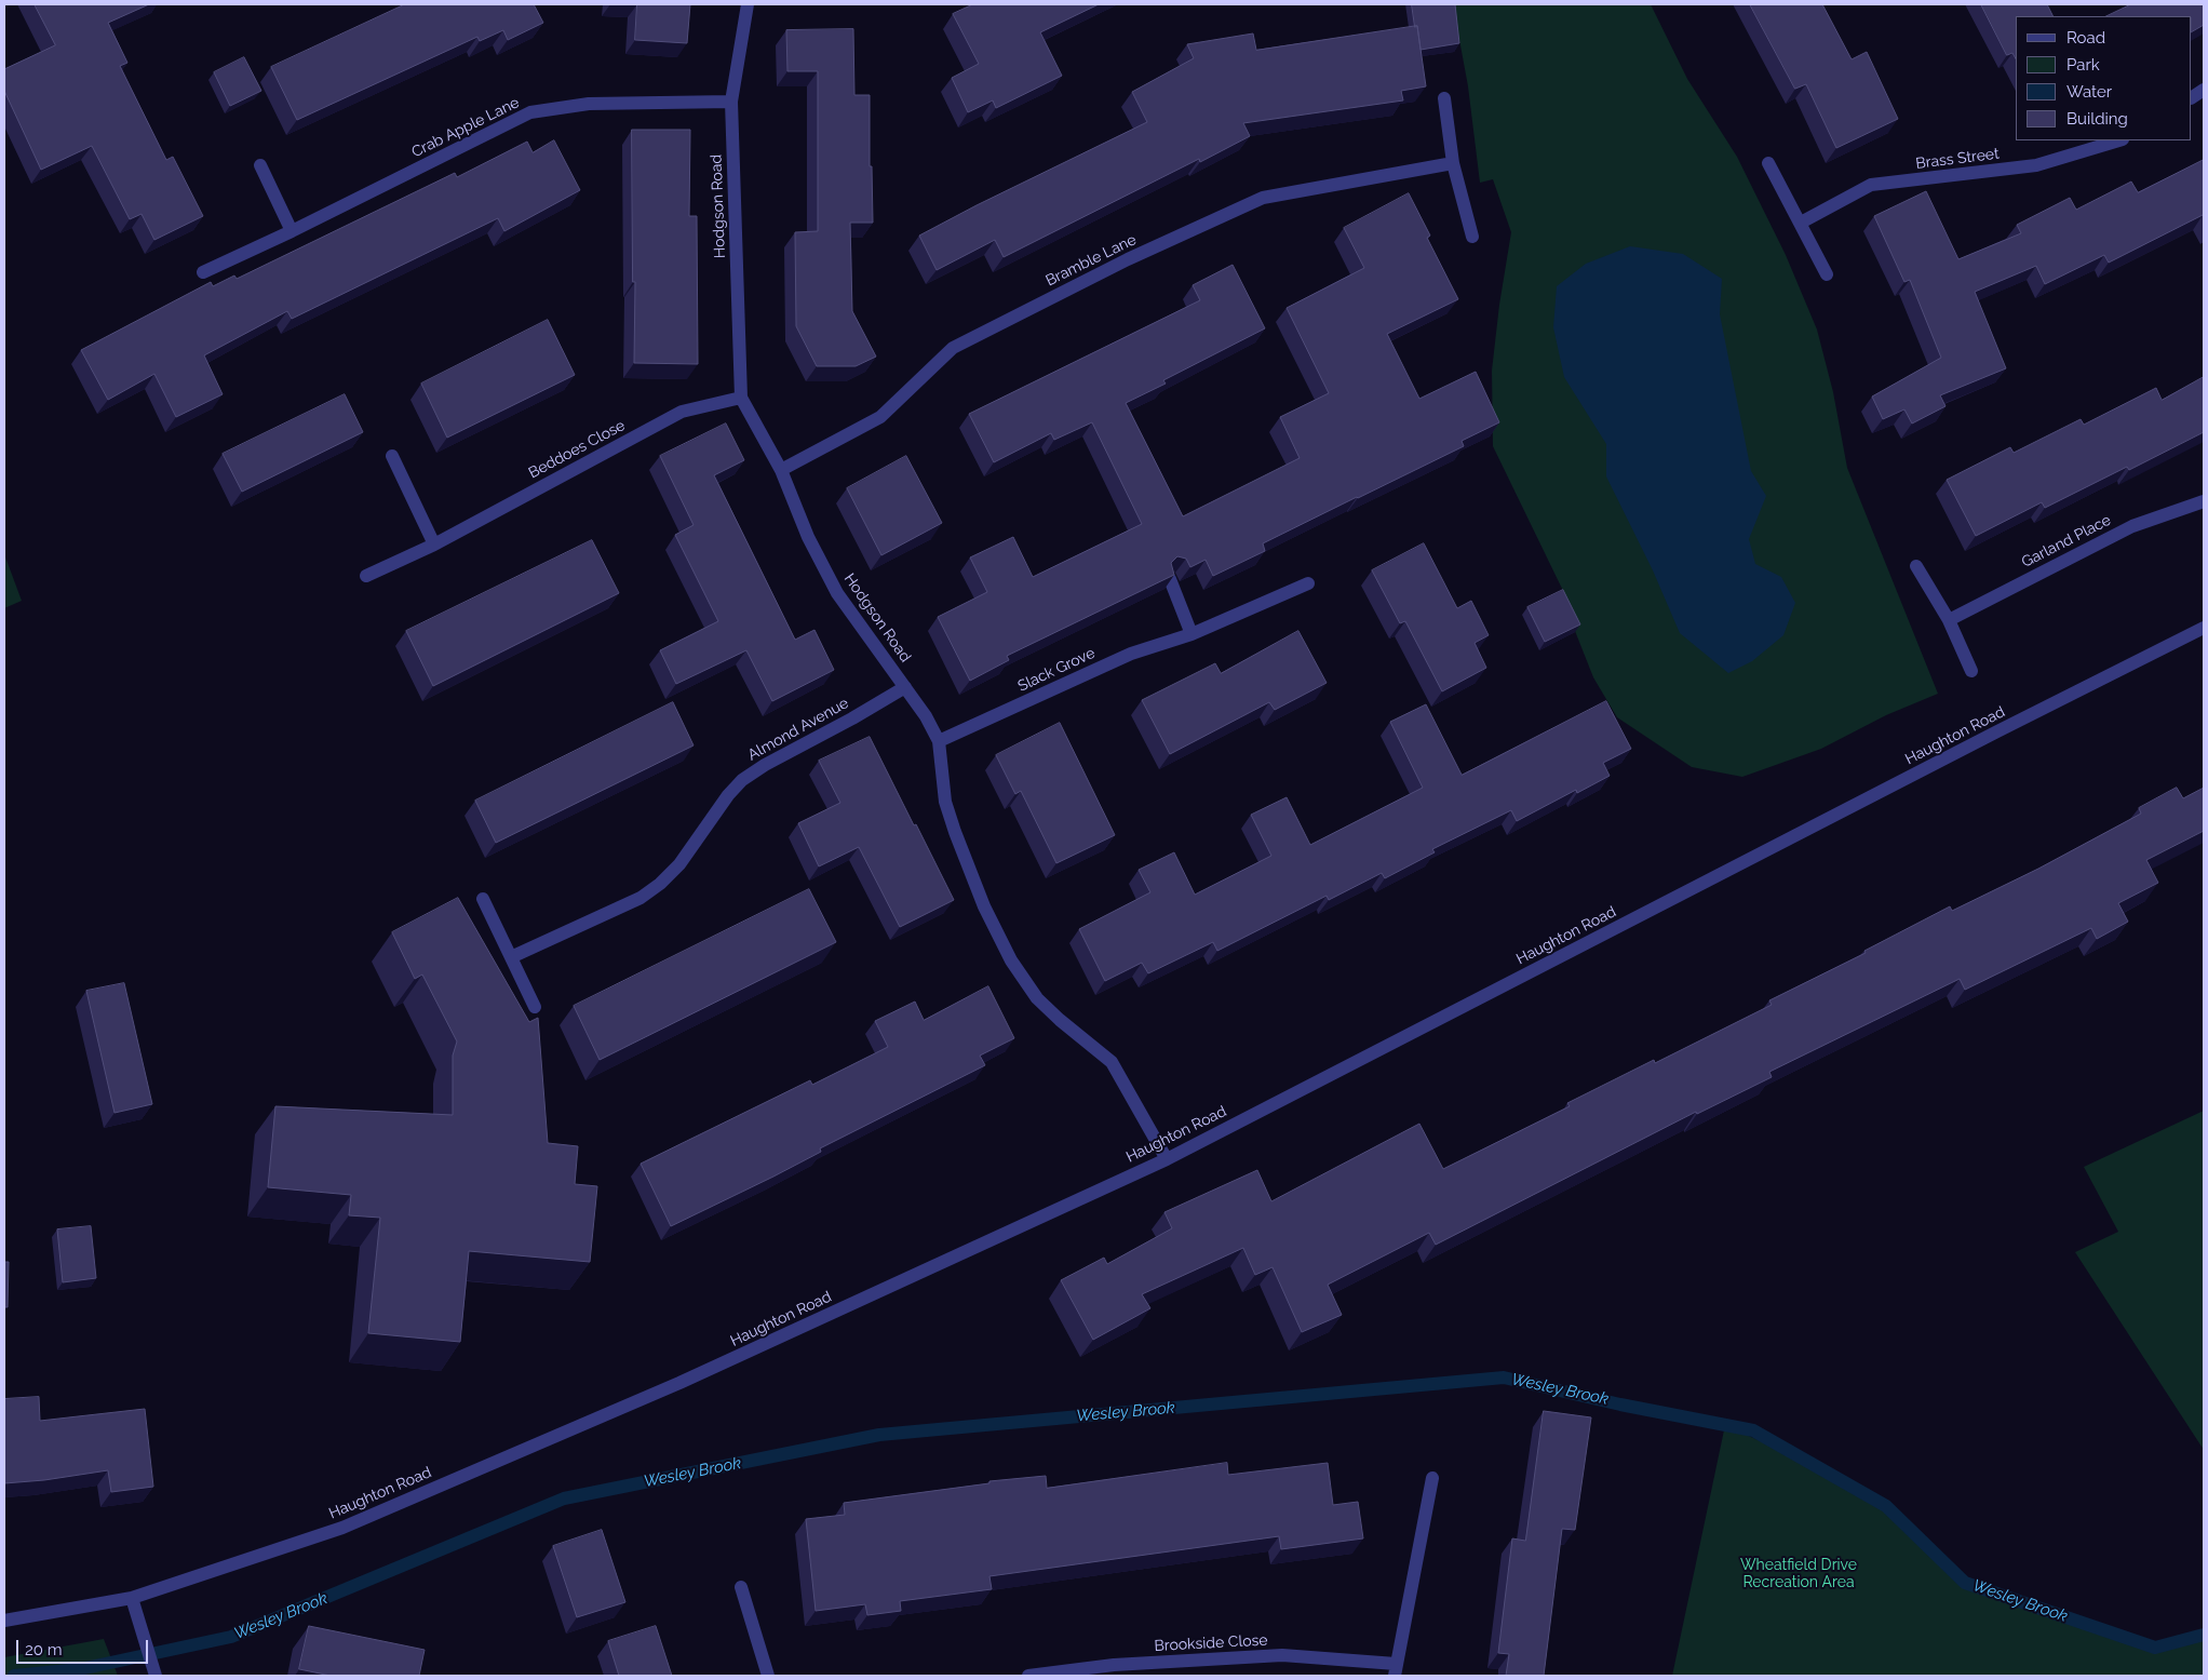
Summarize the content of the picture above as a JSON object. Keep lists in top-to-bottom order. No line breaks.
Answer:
{"streets":{"street":["Crab Apple Lane","Brass Street","Hodgson Road","Bramble Lane","Beddoes Close","Garland Place","Slack Grove","Almond Avenue","Haughton Road","Brookside Close"]},"crossings":[["Crab Apple Lane","Hodgson Road"],["Hodgson Road","Bramble Lane"],["Hodgson Road","Beddoes Close"],["Hodgson Road","Slack Grove"],["Hodgson Road","Almond Avenue"],["Hodgson Road","Haughton Road"]],"water":["Wesley Brook"],"parks":["Wheatfield Drive Recreation Area"],"legend":["Road","Park","Water","Building"],"scale_bar":"20 m"}
